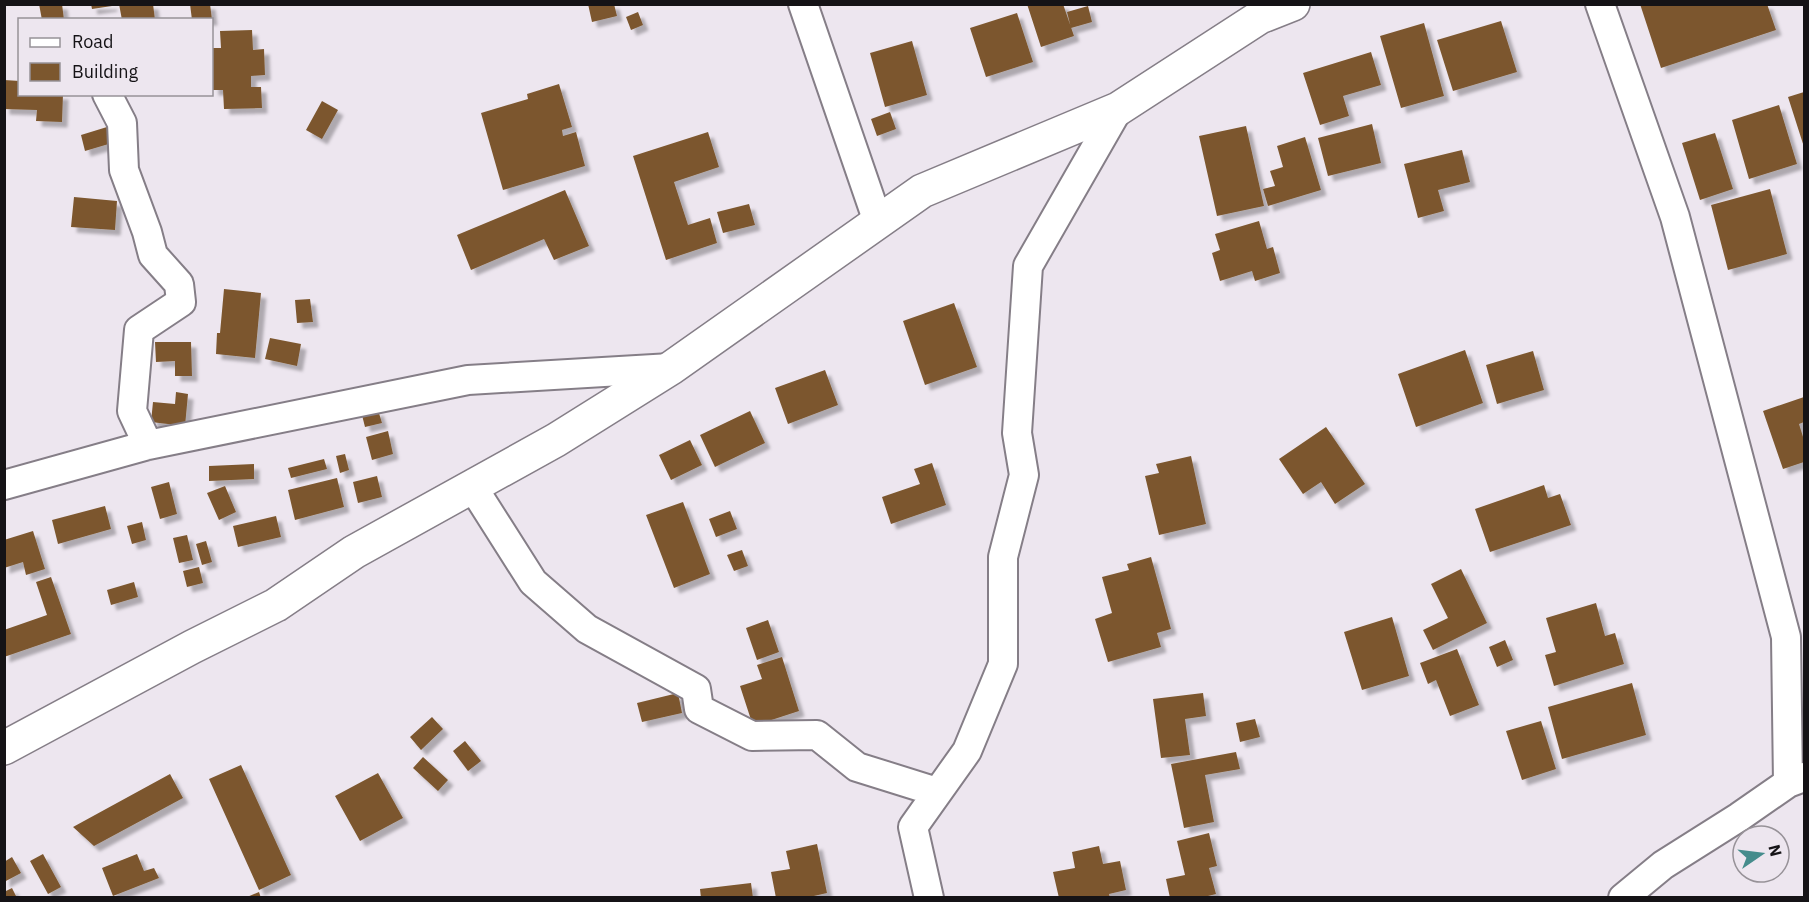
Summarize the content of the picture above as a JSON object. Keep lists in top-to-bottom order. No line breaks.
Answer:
{"legend":["Road","Building"],"north":"right"}
